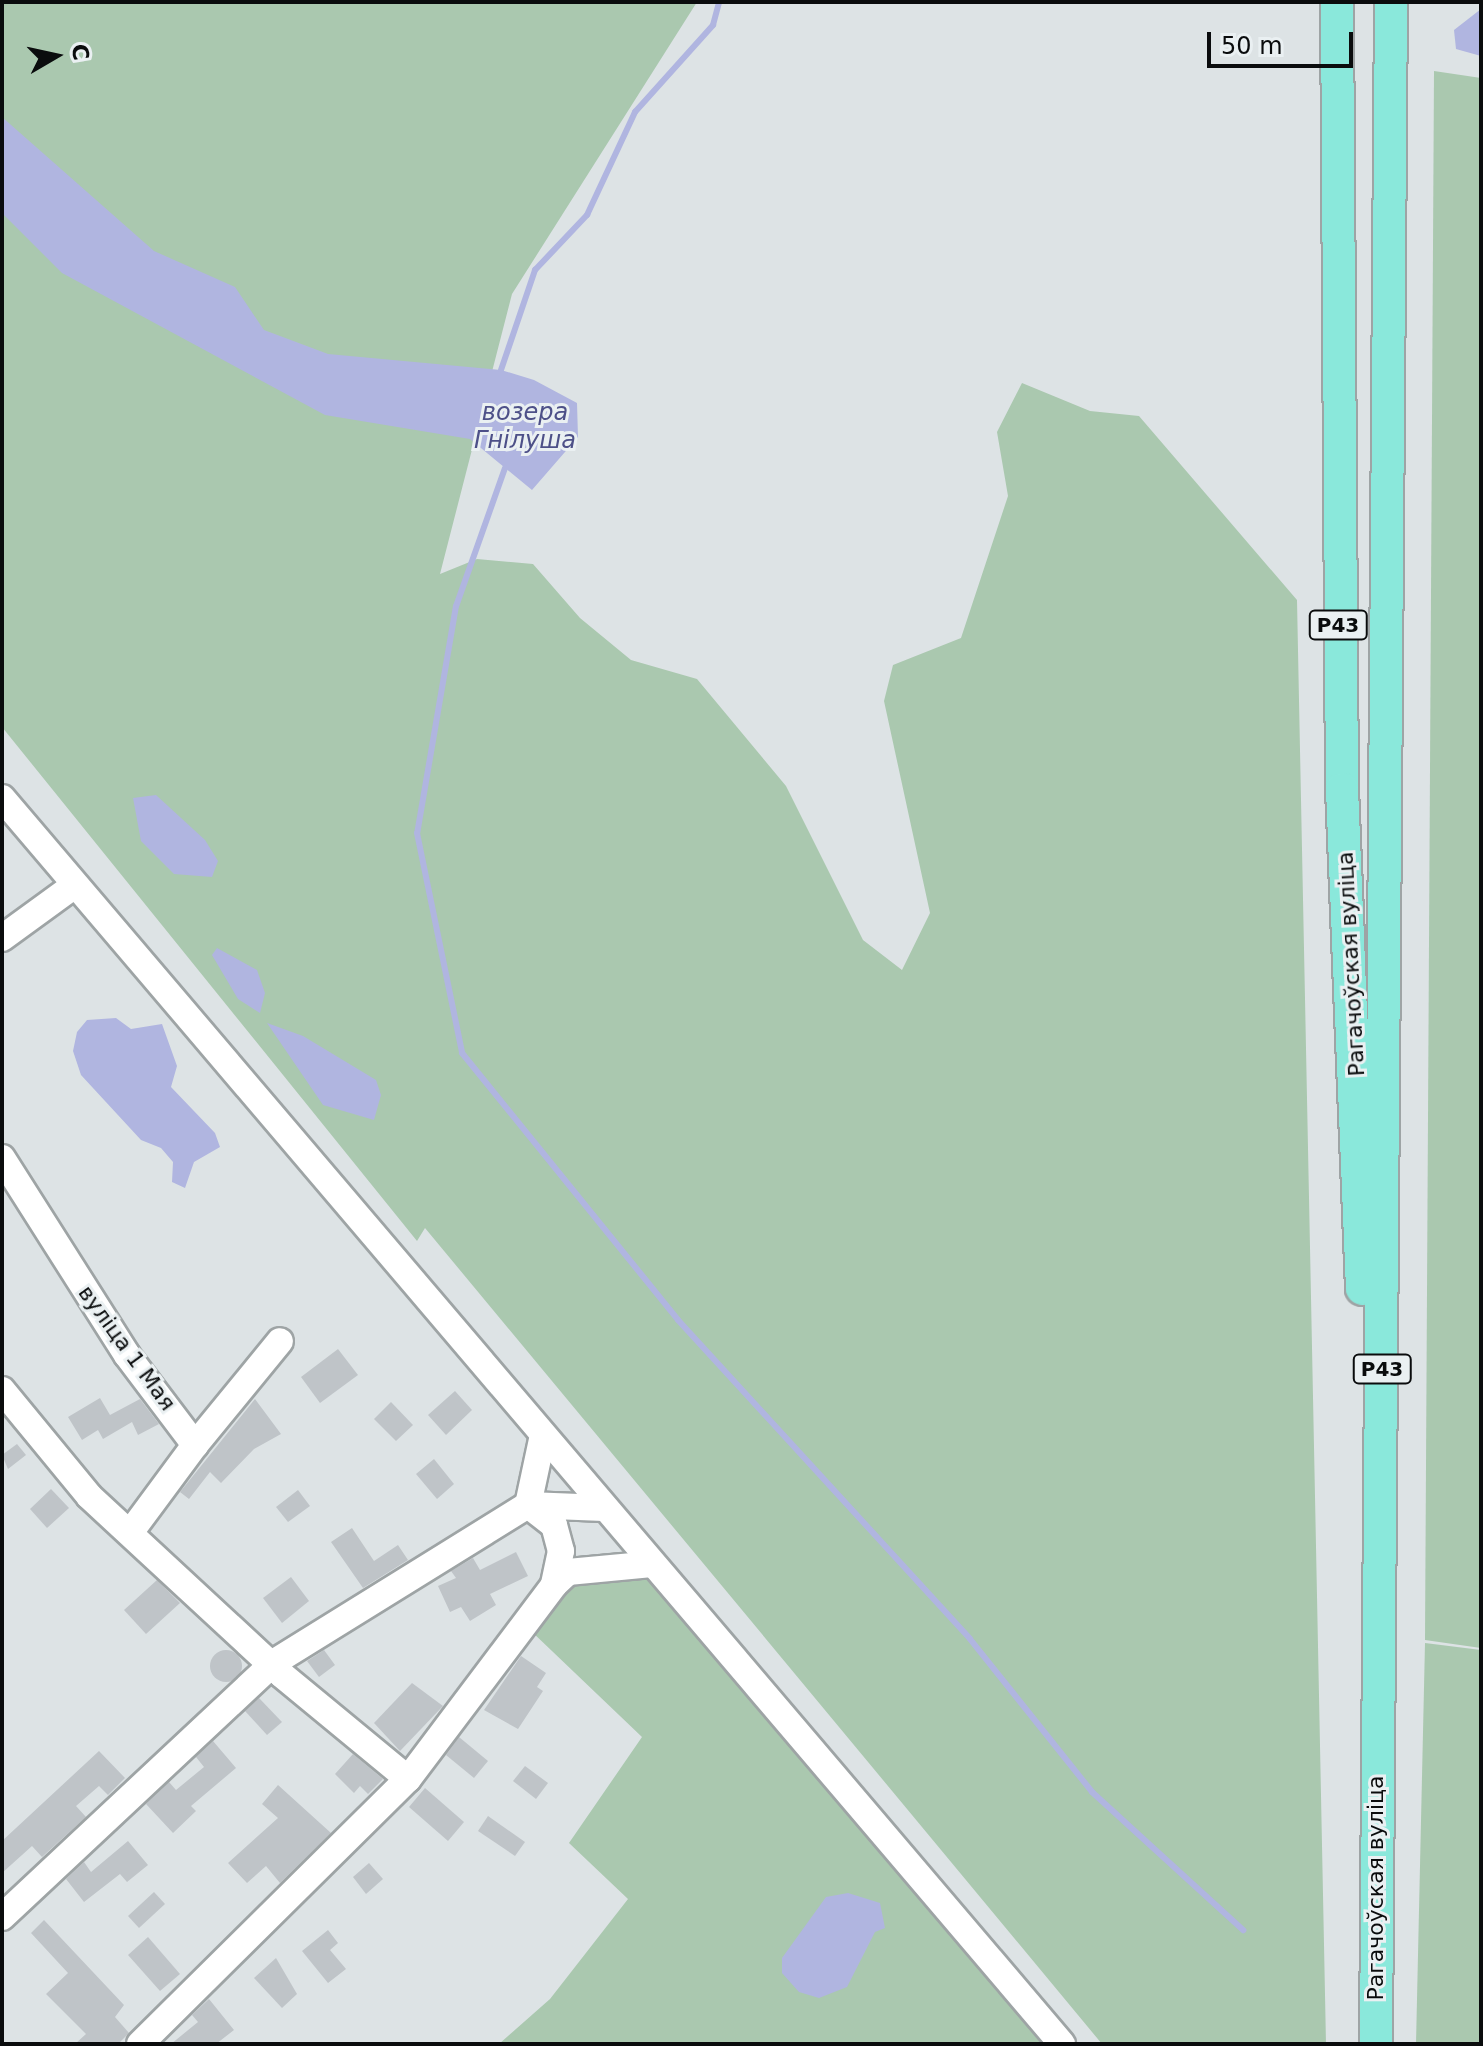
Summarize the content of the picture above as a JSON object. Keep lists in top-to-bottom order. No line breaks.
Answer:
{"streets":{"main road":["Р43","Рагачоўская вуліца"],"street":["вуліца 1 Мая"]},"water":["возера Гнілуша"],"scale_bar":"50 m","north":"right"}
